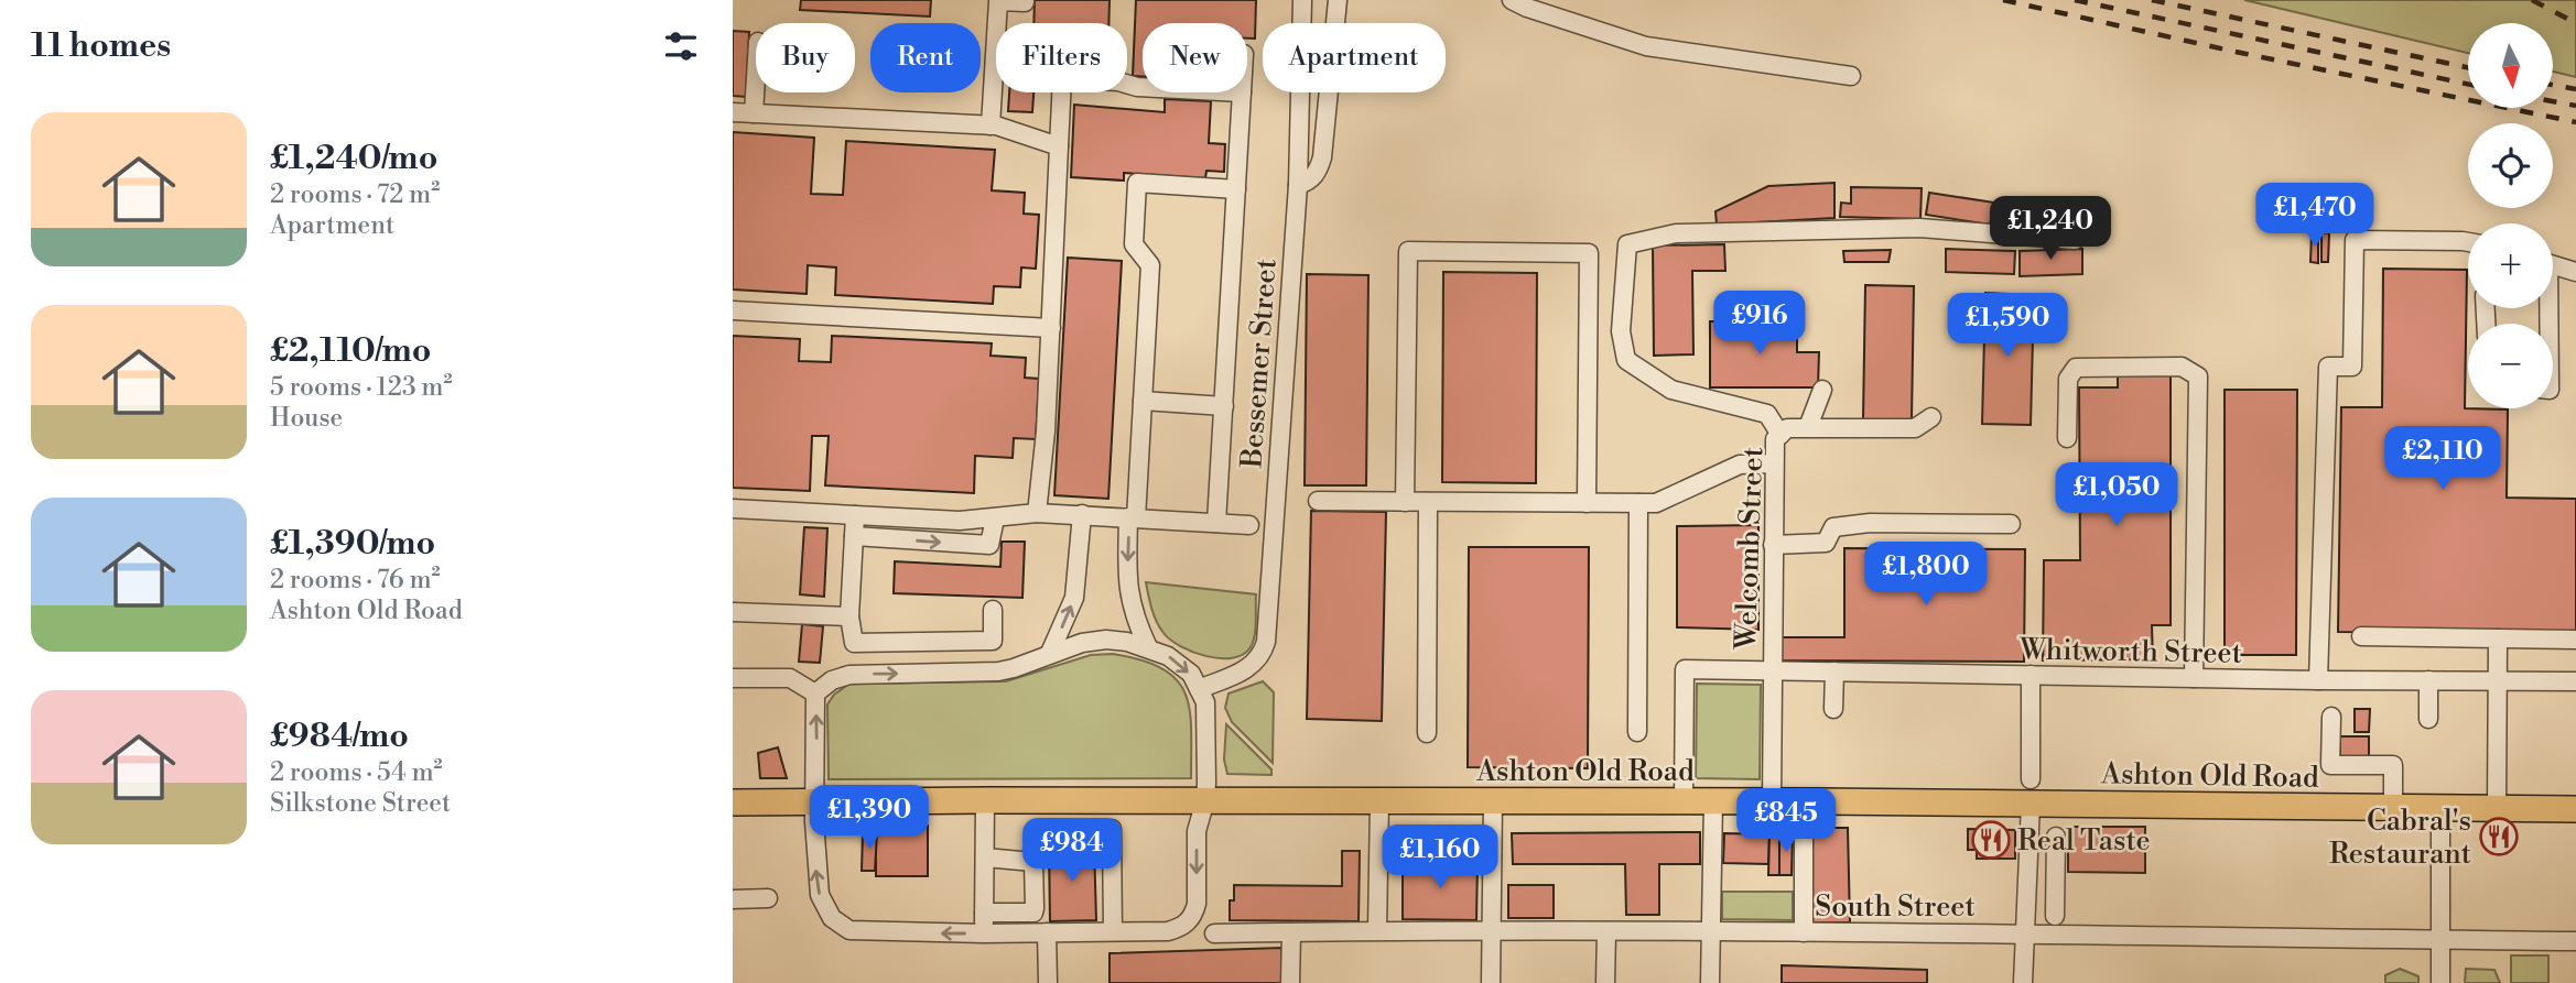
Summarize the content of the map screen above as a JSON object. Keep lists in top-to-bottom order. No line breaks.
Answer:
{"streets":{"highway":["Ashton Old Road"],"street":["Bessemer Street","Welcomb Street","Whitworth Street","South Street"]},"crossings":[["Welcomb Street","Whitworth Street"],["Welcomb Street","Ashton Old Road"],["Whitworth Street","Ashton Old Road"]],"places":{"restaurant":["Cabral's Restaurant","Real Taste"]},"north":"bottom","page":{"heading":"11 homes","map_buttons":["+","−"],"chip":["Buy","Rent","Filters","New","Apartment"],"list":[{"name":"£1,240/mo","note":"2 rooms · 72 m² · Apartment"},{"name":"£2,110/mo","note":"5 rooms · 123 m² · House"},{"name":"£1,390/mo","note":"2 rooms · 76 m² · Ashton Old Road"},{"name":"£984/mo","note":"2 rooms · 54 m² · Silkstone Street"}],"price":["£1,470","£1,240","£916","£1,590","£2,110","£1,050","£1,800","£1,390","£845","£984","£1,160"]}}
